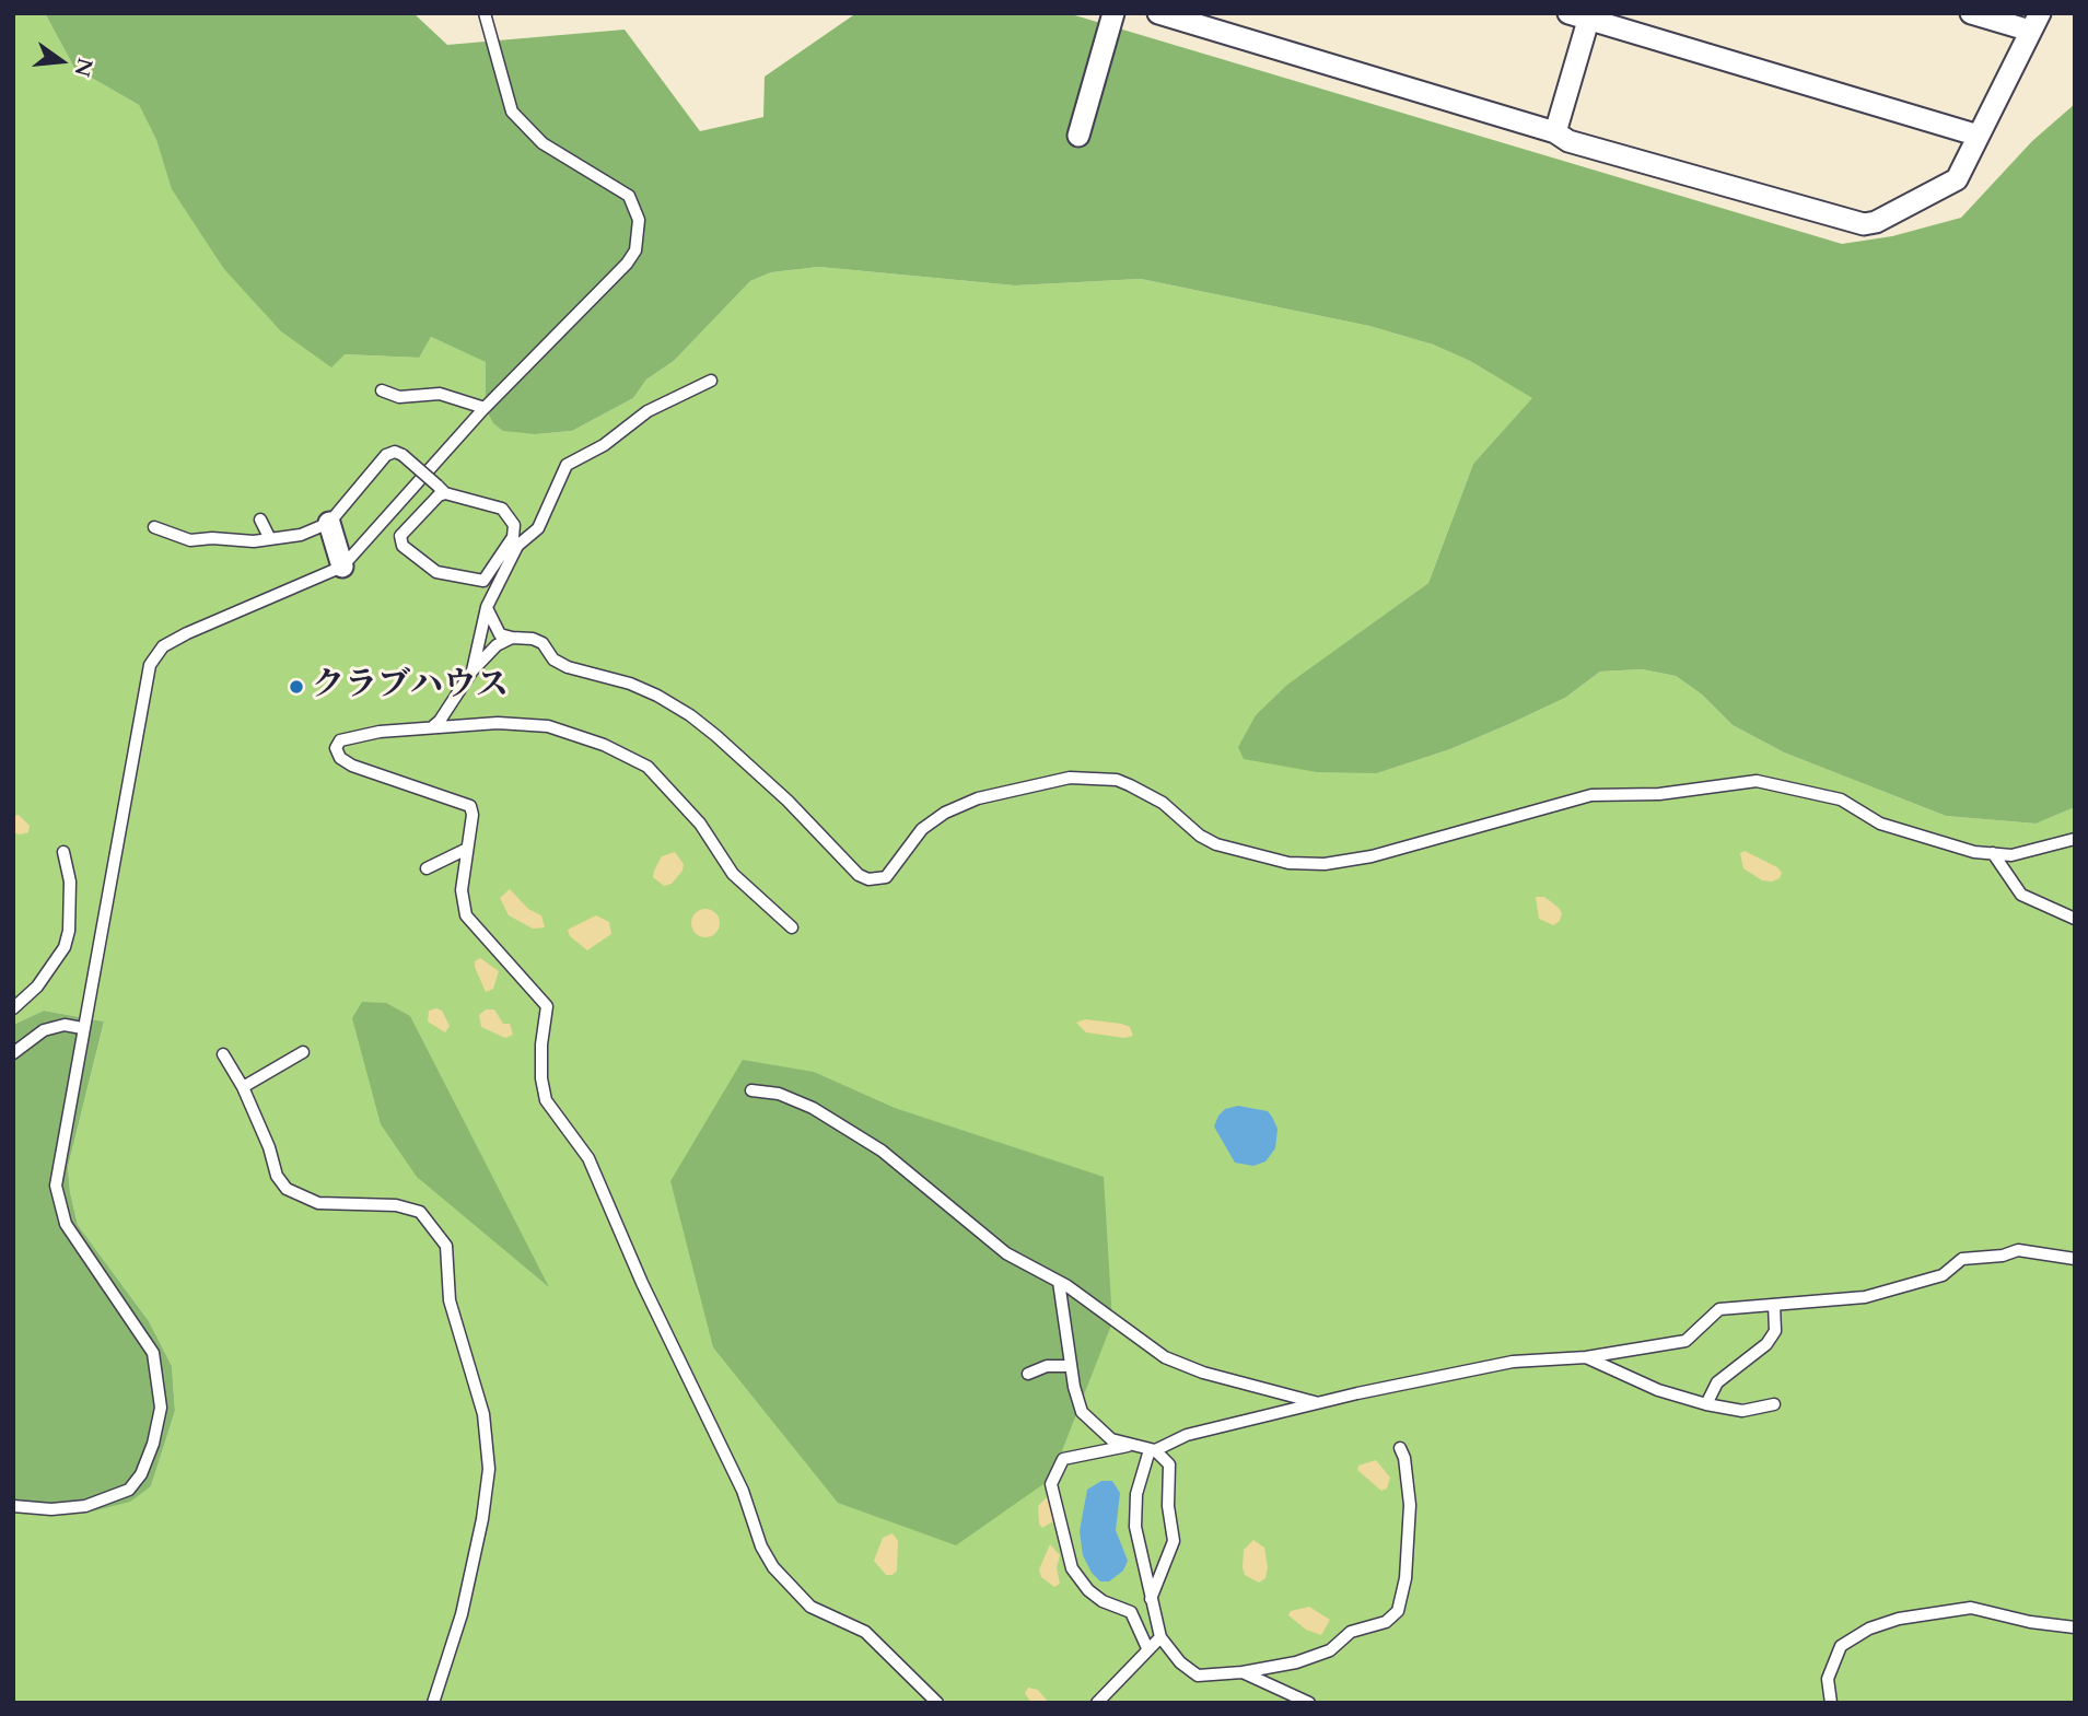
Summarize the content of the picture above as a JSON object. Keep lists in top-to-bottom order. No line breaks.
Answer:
{"places":["クラブハウス"],"north":"right"}
